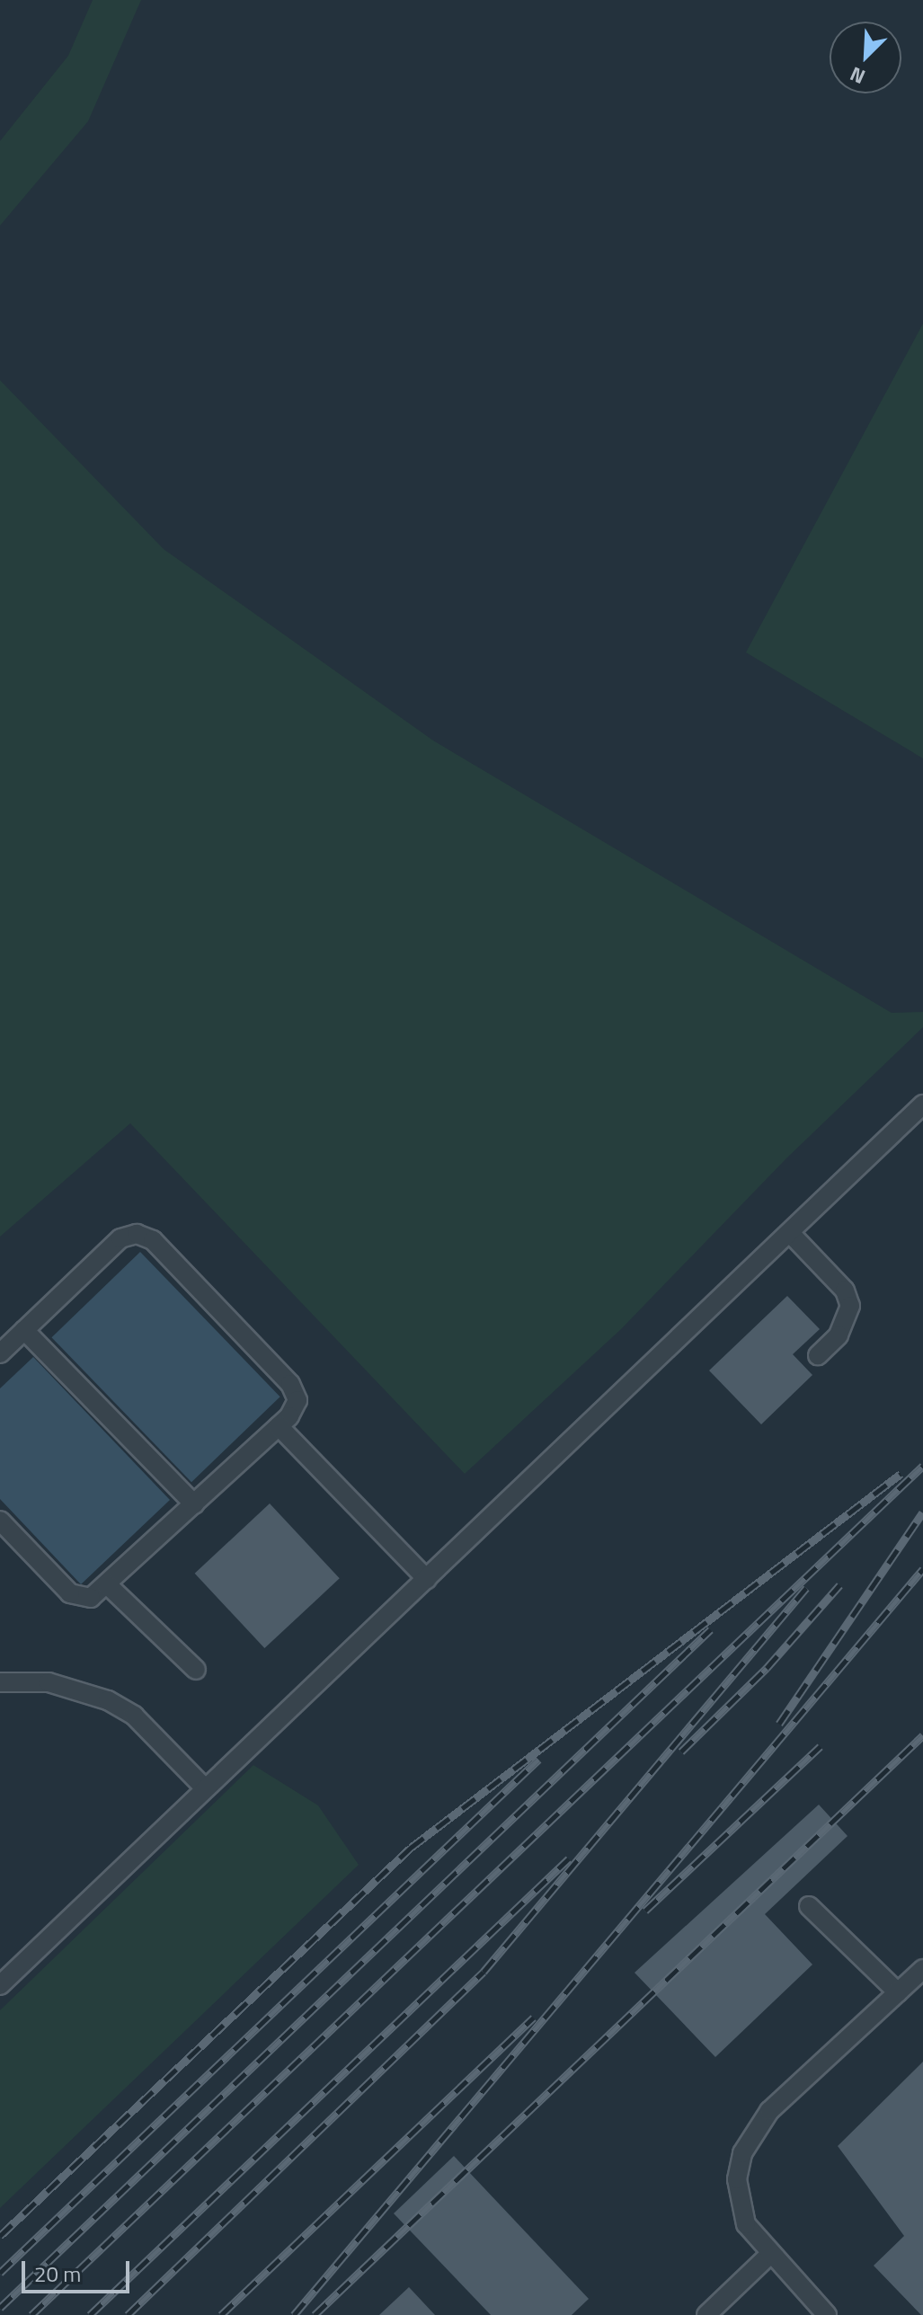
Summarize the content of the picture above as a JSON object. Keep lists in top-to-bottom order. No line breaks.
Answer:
{"scale_bar":"20 m","north":"bottom left"}
